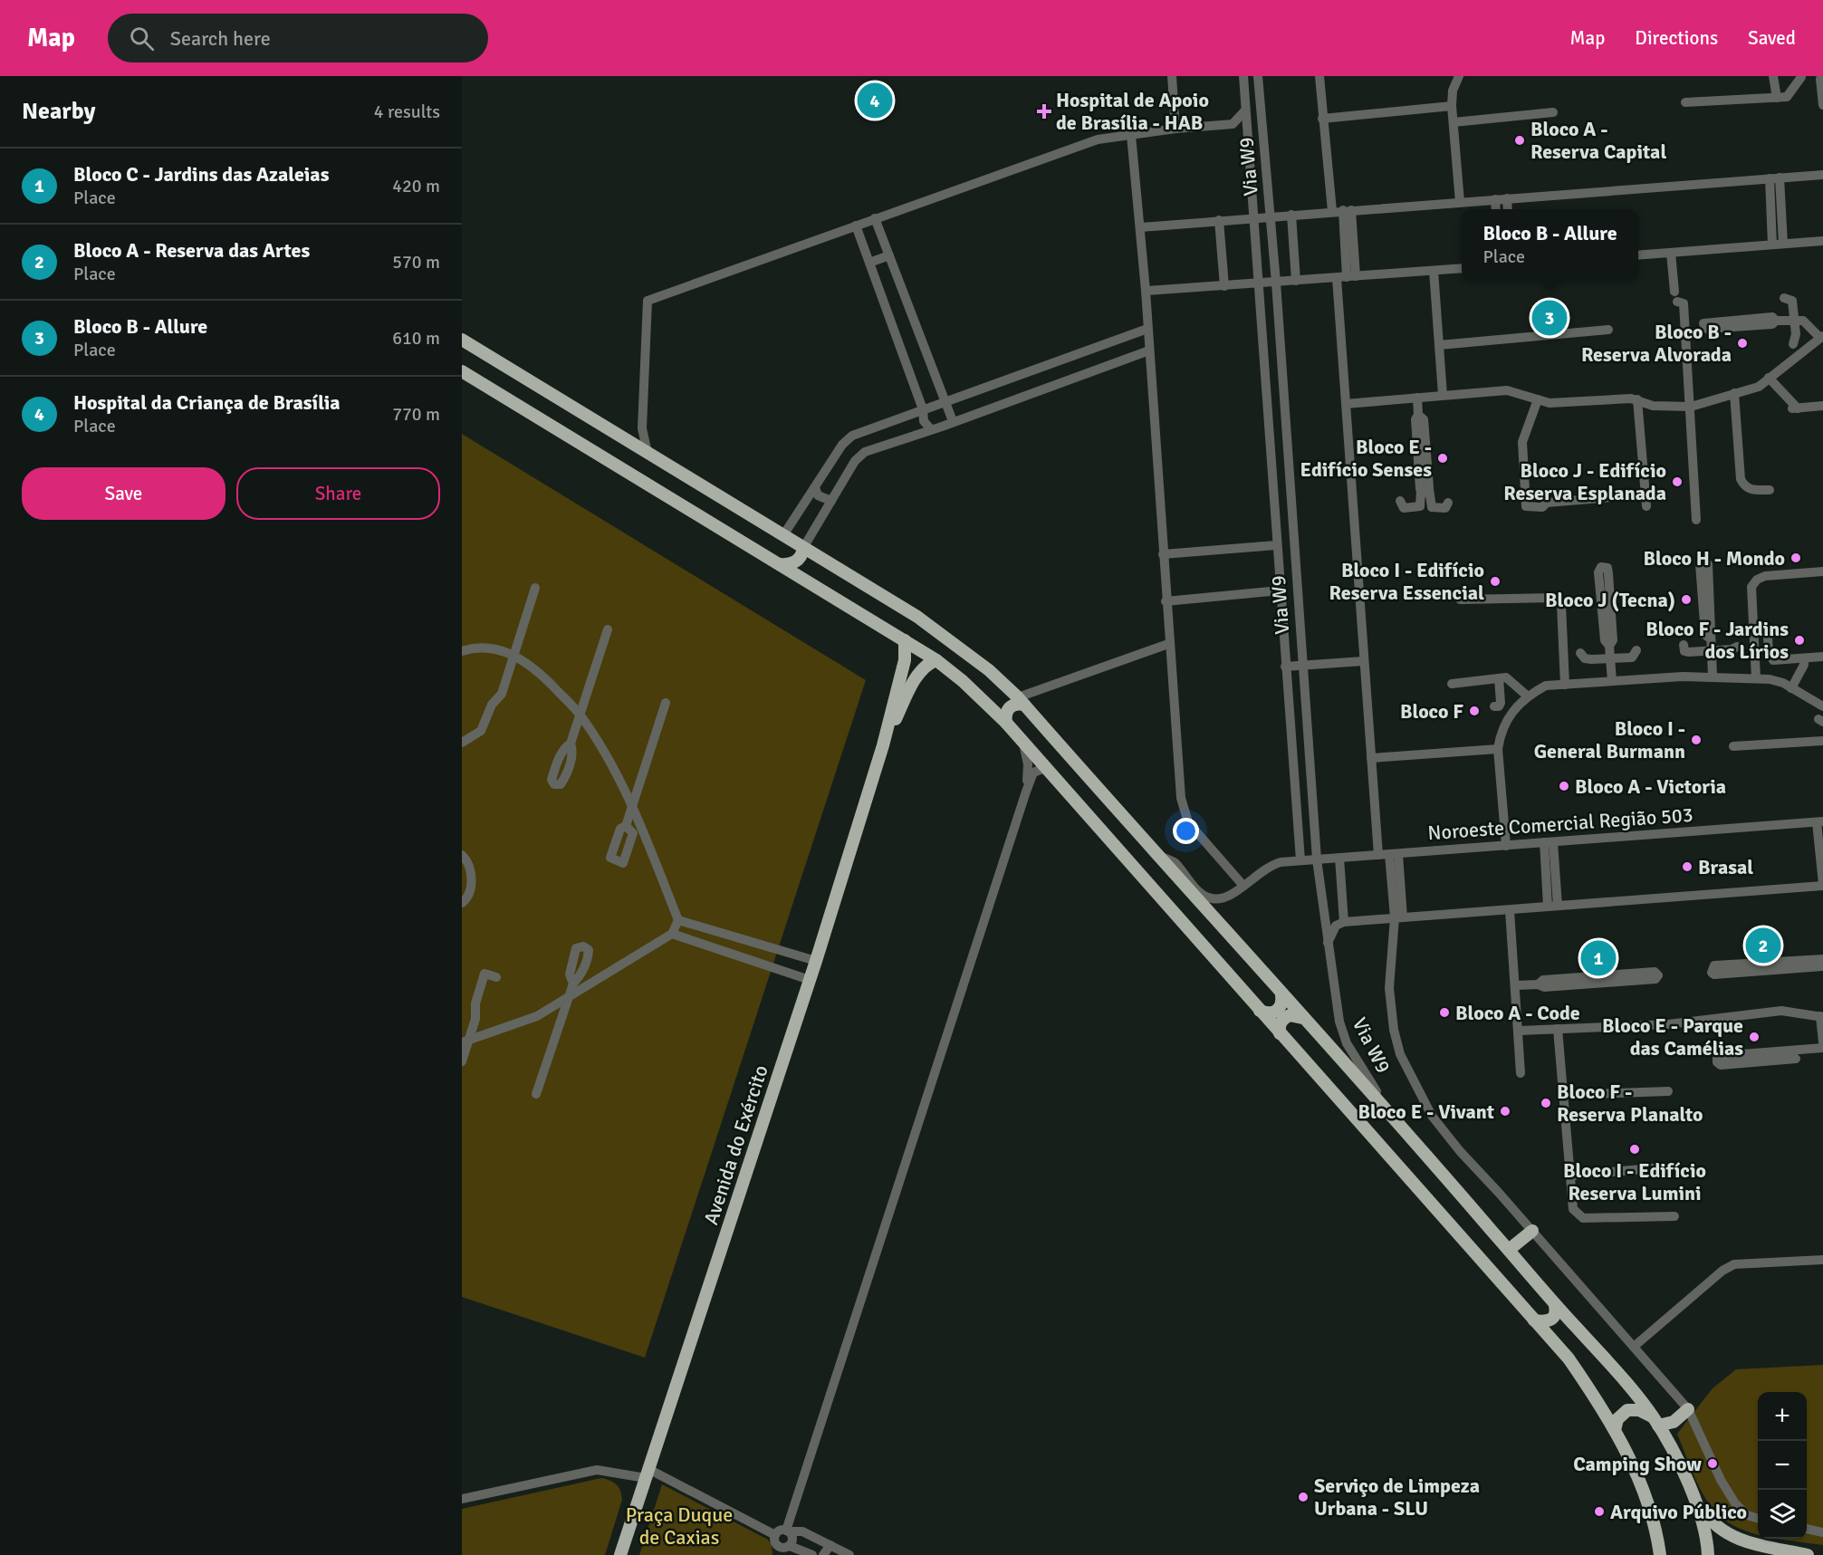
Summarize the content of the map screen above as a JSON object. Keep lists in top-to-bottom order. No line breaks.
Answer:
{"streets":{"main road":["Avenida do Exército"],"street":["Via W9","Noroeste Comercial Região 503"]},"crossings":[["Via W9","Noroeste Comercial Região 503"]],"parks":["Praça Duque de Caxias"],"places":{"health":["Hospital de Apoio de Brasília - HAB"],"other":["Bloco A - Reserva Capital","Bloco B - Reserva Alvorada","Bloco E - Edifício Senses","Bloco J - Edifício Reserva Esplanada","Bloco H - Mondo","Bloco I - Edifício Reserva Essencial","Bloco J (Tecna)","Bloco F - Jardins dos Lírios","Bloco F","Bloco I - General Burmann","Bloco A - Victoria","Brasal","Bloco A - Code","Bloco E - Parque das Camélias","Bloco F - Reserva Planalto","Bloco E - Vivant","Bloco I - Edifício Reserva Lumini","Camping Show","Serviço de Limpeza Urbana - SLU","Arquivo Público"]},"page":{"header":"Map","search":"Search here","nav":["Map","Directions","Saved"],"heading":["Nearby","4 results"],"pins":["4","3","2","1"],"list":[{"mark":"1","name":"Bloco C - Jardins das Azaleias","note":"Place","value":"420 m"},{"mark":"2","name":"Bloco A - Reserva das Artes","note":"Place","value":"570 m"},{"mark":"3","name":"Bloco B - Allure","note":"Place","value":"610 m"},{"mark":"4","name":"Hospital da Criança de Brasília","note":"Place","value":"770 m"}],"popup":["Bloco B - Allure","Place"],"buttons":["Save","Share"],"map_buttons":["+","−"]}}
